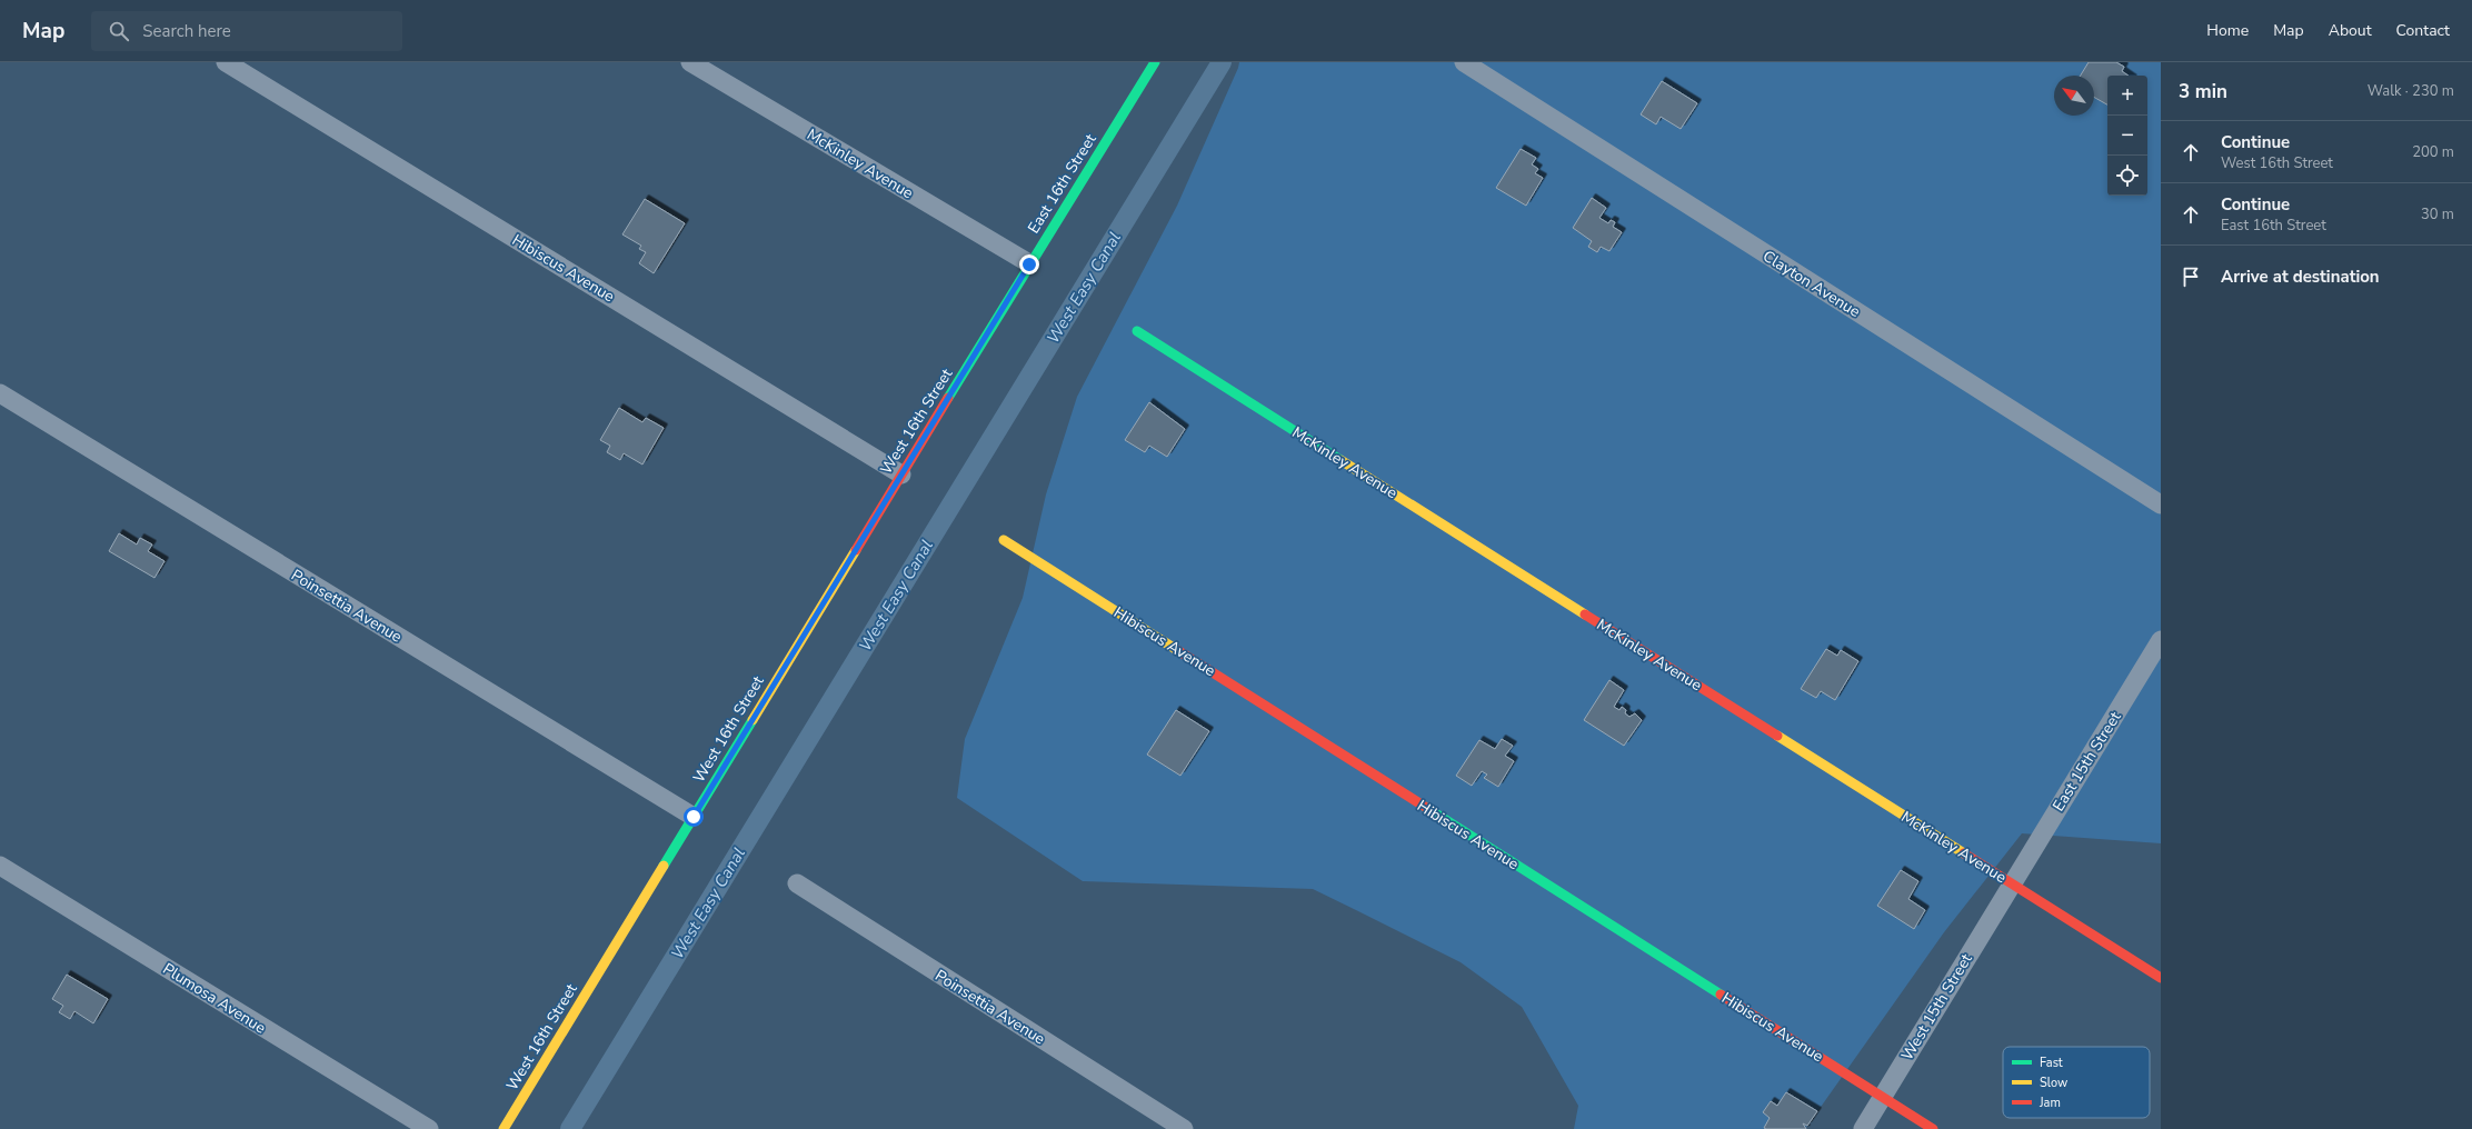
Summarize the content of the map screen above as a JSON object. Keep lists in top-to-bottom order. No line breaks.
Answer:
{"streets":{"street":["McKinley Avenue","East 16th Street","Hibiscus Avenue","Clayton Avenue","West 16th Street","Poinsettia Avenue","East 15th Street","Plumosa Avenue","West 15th Street"]},"crossings":[["McKinley Avenue","East 16th Street"],["McKinley Avenue","East 15th Street"],["McKinley Avenue","West 15th Street"],["East 16th Street","West 16th Street"],["Hibiscus Avenue","West 16th Street"],["Hibiscus Avenue","West 15th Street"],["West 16th Street","Poinsettia Avenue"],["East 15th Street","West 15th Street"]],"water":["West Easy Canal"],"legend":["Fast","Slow","Jam"],"north":"top left","page":{"header":"Map","search":"Search here","nav":["Home","Map","About","Contact"],"heading":["3 min","Walk · 230 m"],"map_buttons":["+","−"],"list":[["Continue","West 16th Street","200 m"],["Continue","East 16th Street","30 m"],"Arrive at destination"]}}
